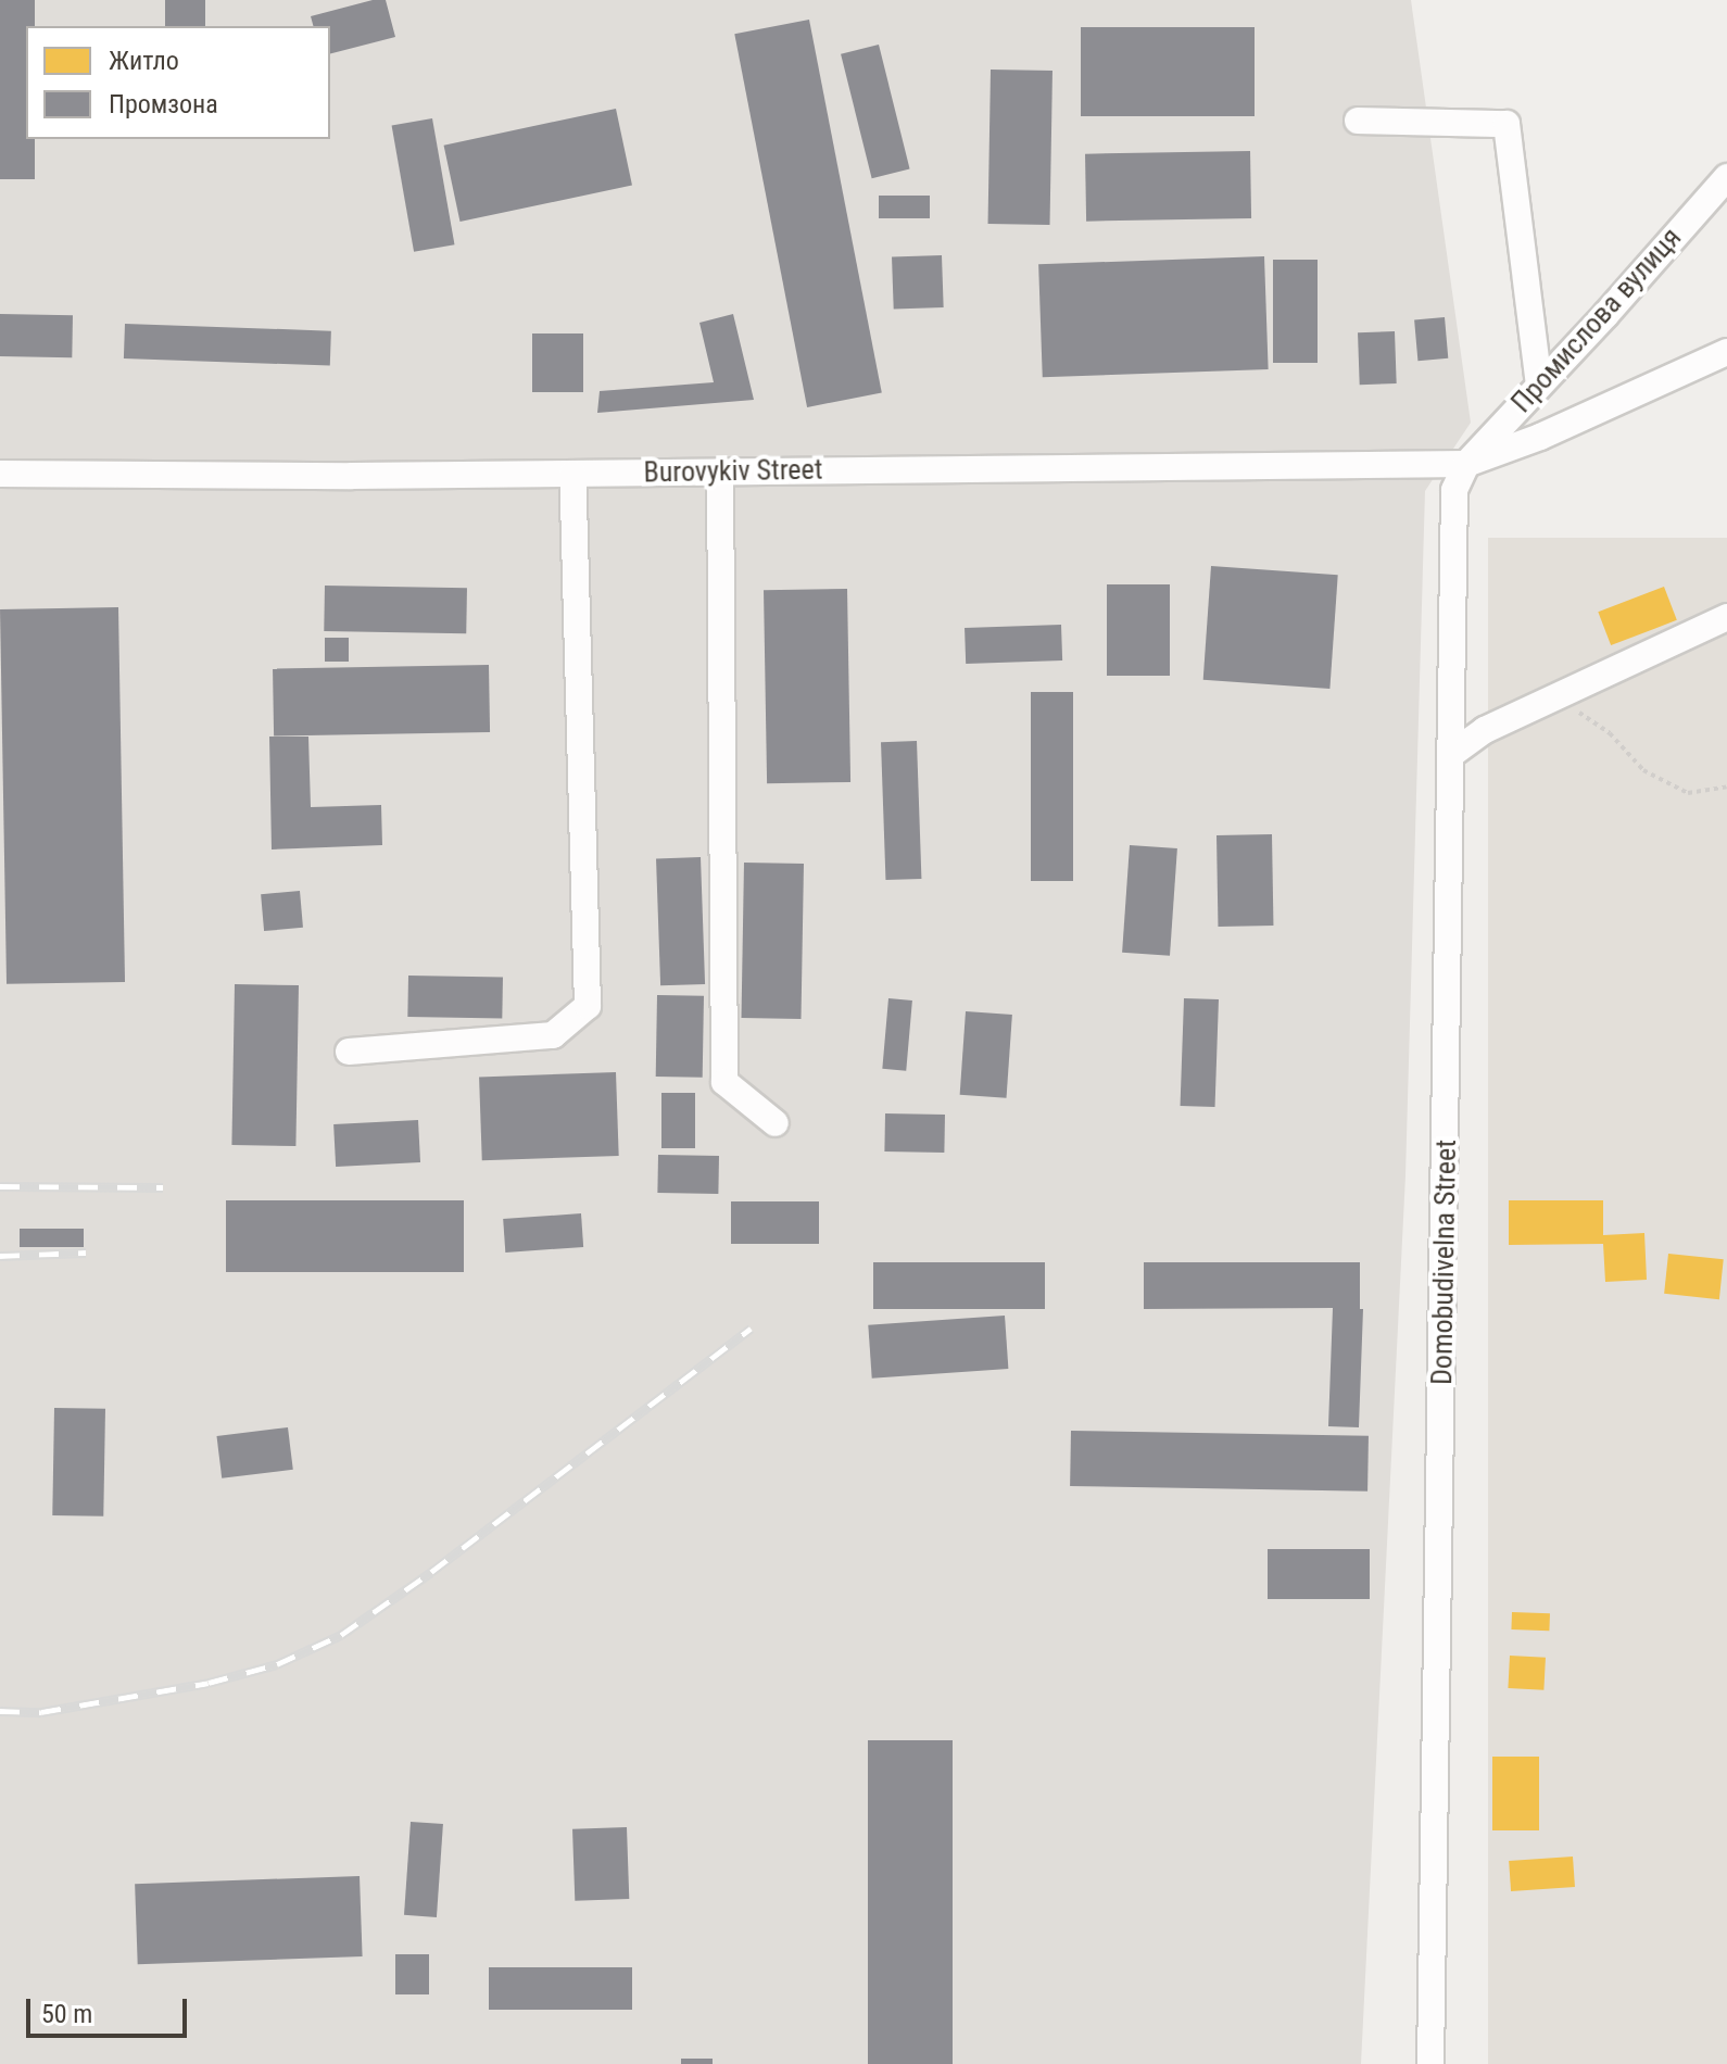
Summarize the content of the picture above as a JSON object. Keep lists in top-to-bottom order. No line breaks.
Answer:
{"streets":{"street":["Промислова вулиця","Burovykiv Street","Domobudivelna Street"]},"crossings":[["Промислова вулиця","Burovykiv Street"],["Промислова вулиця","Domobudivelna Street"],["Burovykiv Street","Domobudivelna Street"]],"legend":["Житло","Промзона"],"scale_bar":"50 m"}
